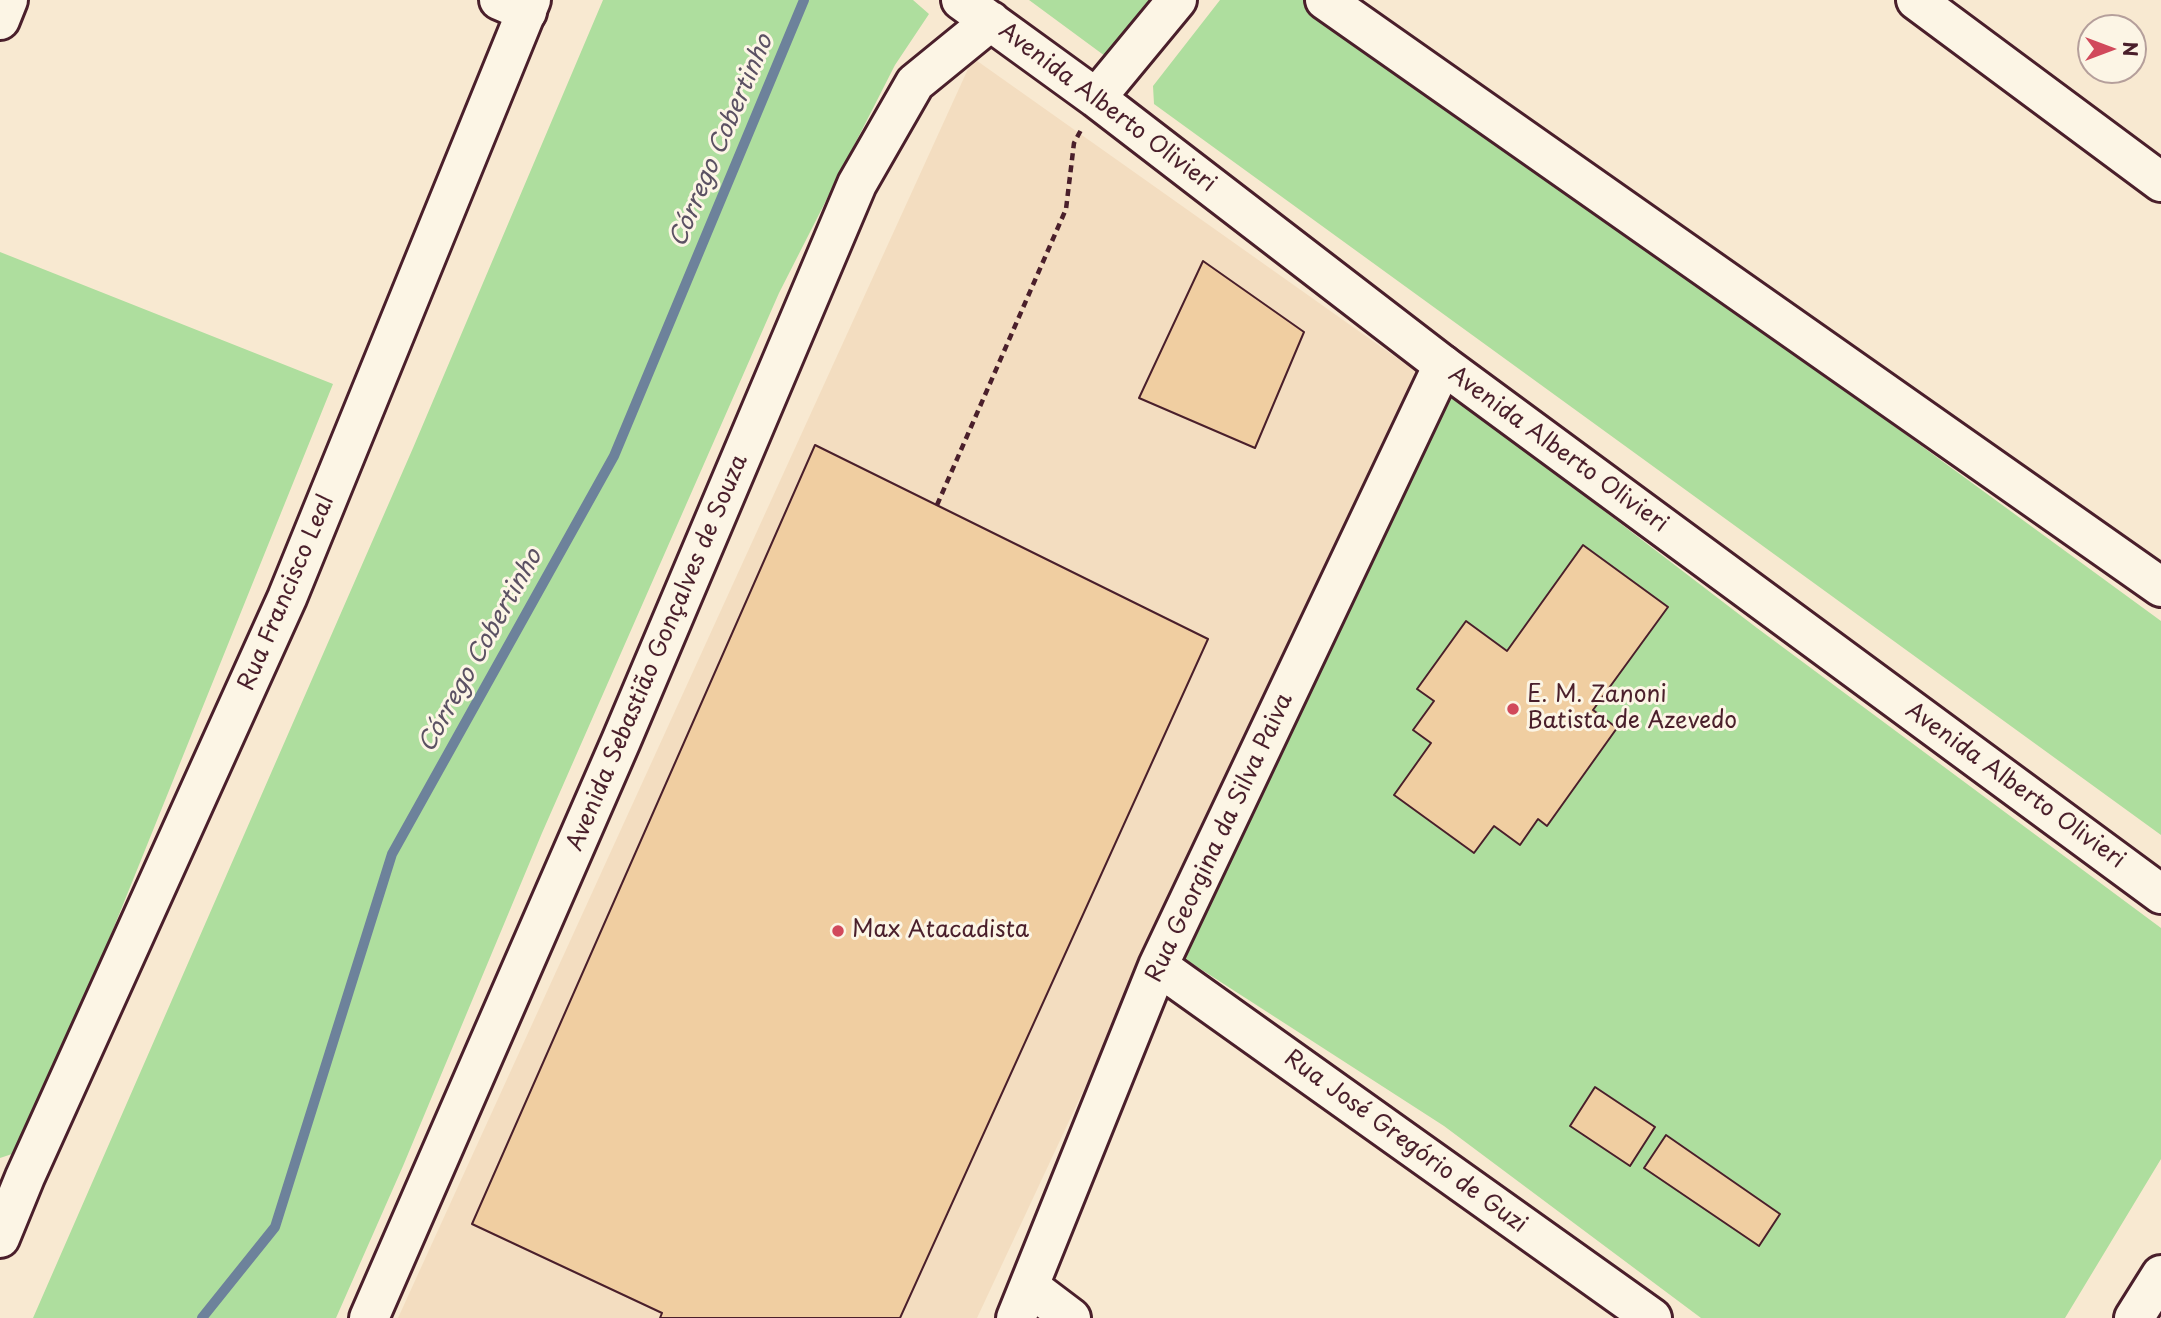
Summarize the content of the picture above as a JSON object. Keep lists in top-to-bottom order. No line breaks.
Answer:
{"streets":{"main road":["Avenida Alberto Olivieri","Rua Francisco Leal","Avenida Sebastião Gonçalves de Souza","Rua Georgina da Silva Paiva","Rua José Gregório de Guzi"]},"crossings":[["Avenida Alberto Olivieri","Avenida Sebastião Gonçalves de Souza"],["Avenida Alberto Olivieri","Rua Georgina da Silva Paiva"],["Rua Georgina da Silva Paiva","Rua José Gregório de Guzi"]],"water":["Córrego Cobertinho"],"places":["E. M. Zanoni Batista de Azevedo","Max Atacadista"],"north":"right"}
